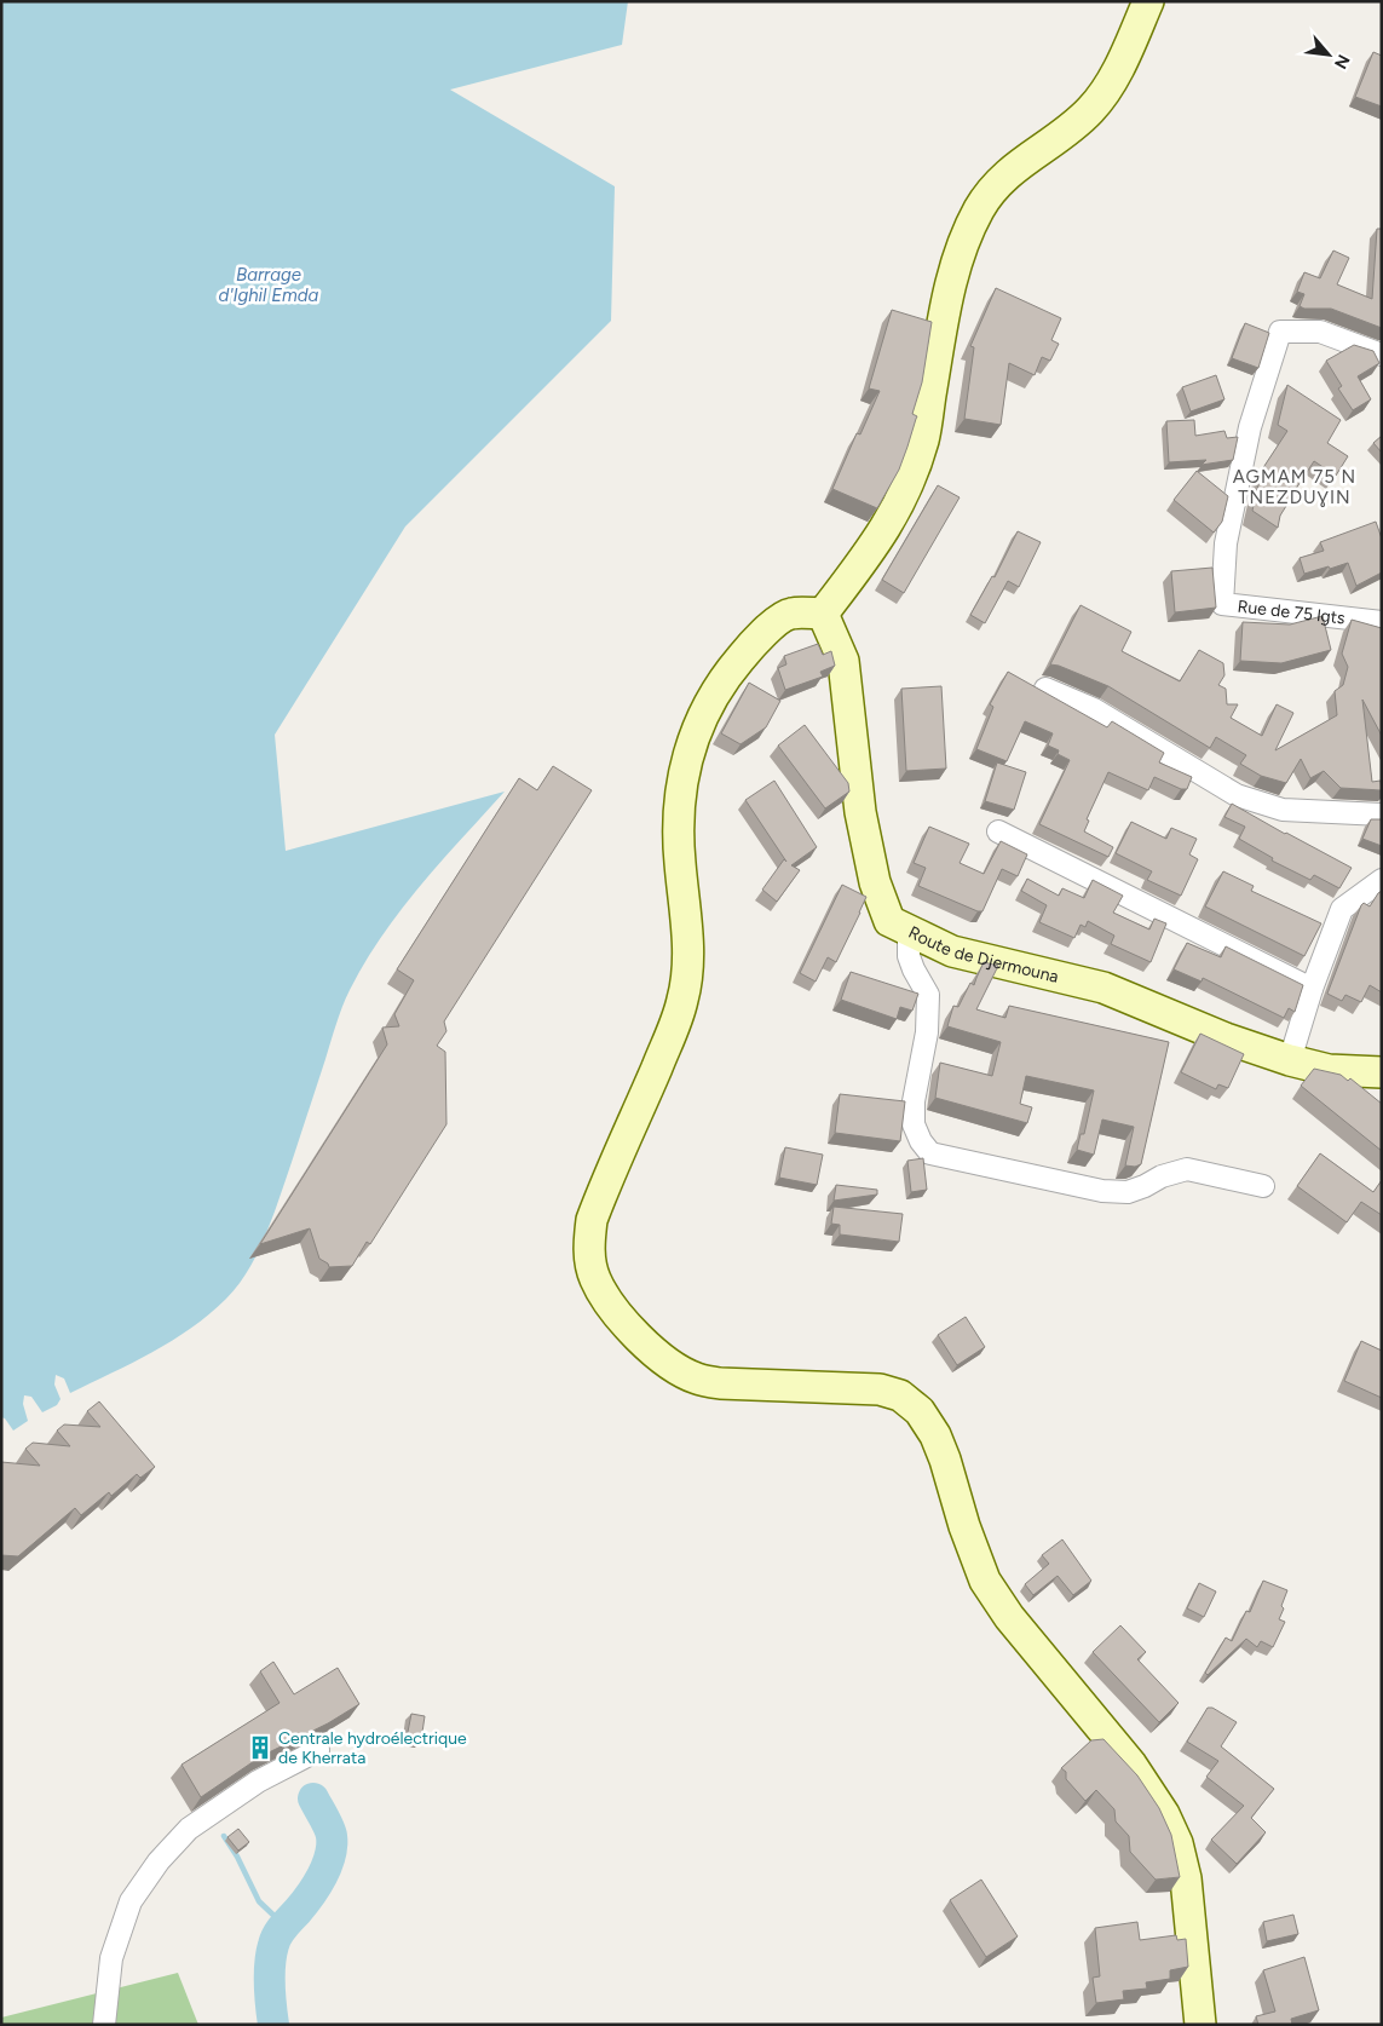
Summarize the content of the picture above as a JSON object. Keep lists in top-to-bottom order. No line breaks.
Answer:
{"streets":{"main road":["Route de Djermouna"],"street":["Rue de 75 lgts"]},"districts":["AGMAM 75 N TNEZDUƔIN"],"water":["Barrage d'Ighil Emda"],"places":{"building":["Centrale hydroélectrique de Kherrata"]},"north":"bottom right"}
